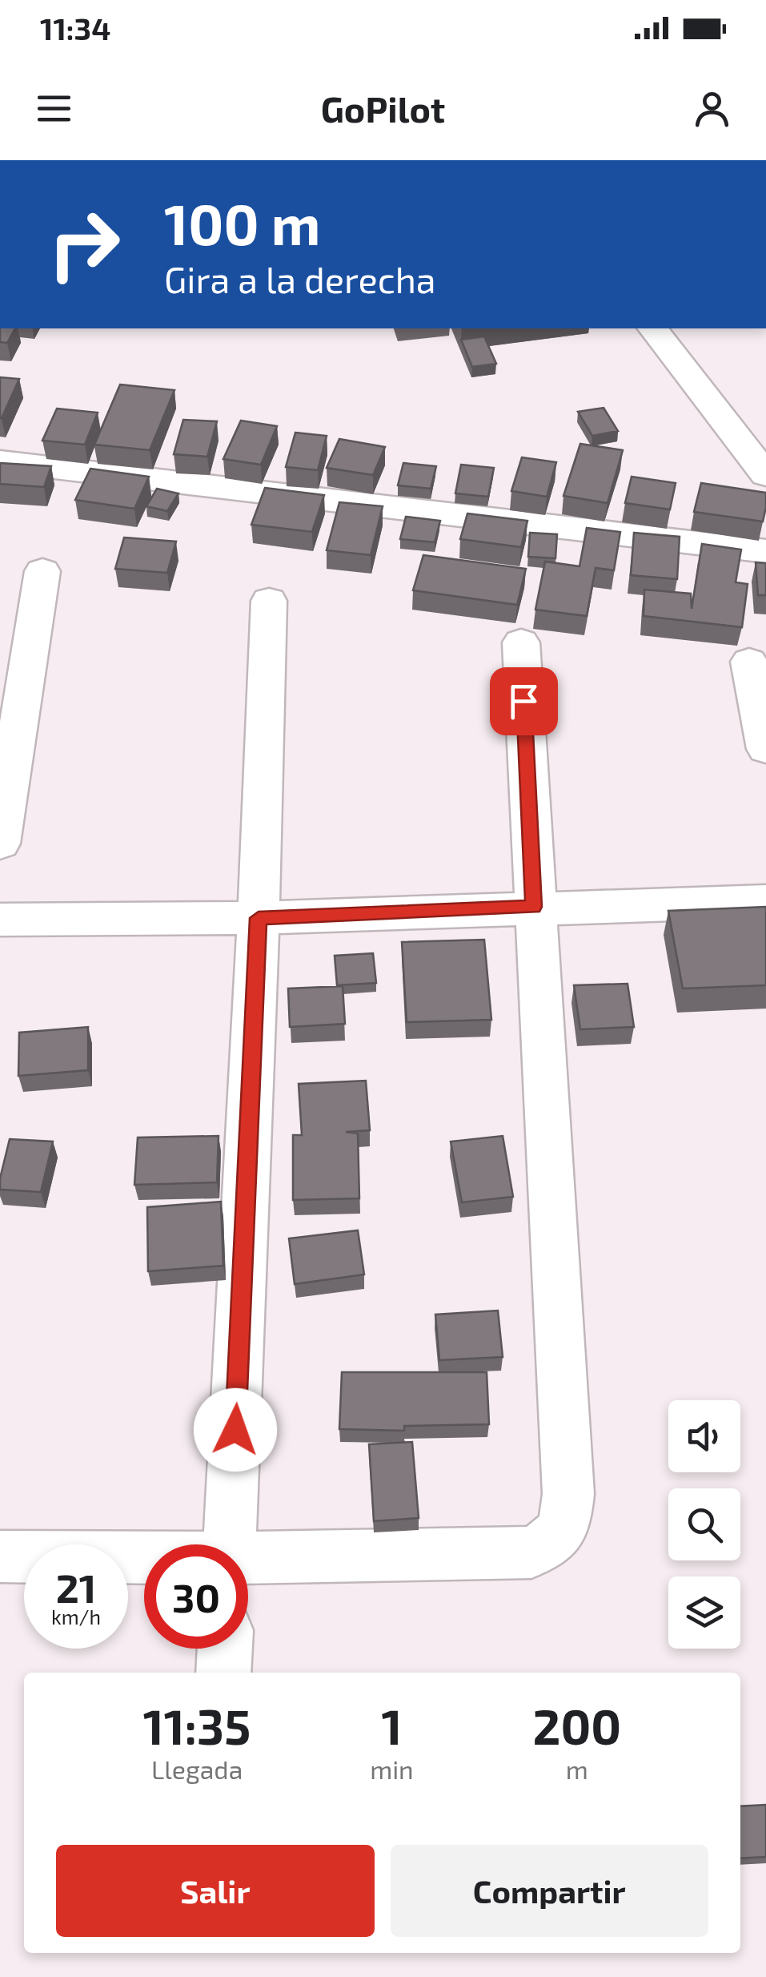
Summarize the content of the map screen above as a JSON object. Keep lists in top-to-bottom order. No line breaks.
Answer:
{"page":{"status":"11:34","header":"GoPilot","turn":["100 m","Gira a la derecha"],"speed":"21 km/h","limit":"30","eta":["11:35","Llegada","1","min","200","m"],"buttons":["Salir","Compartir"]}}
